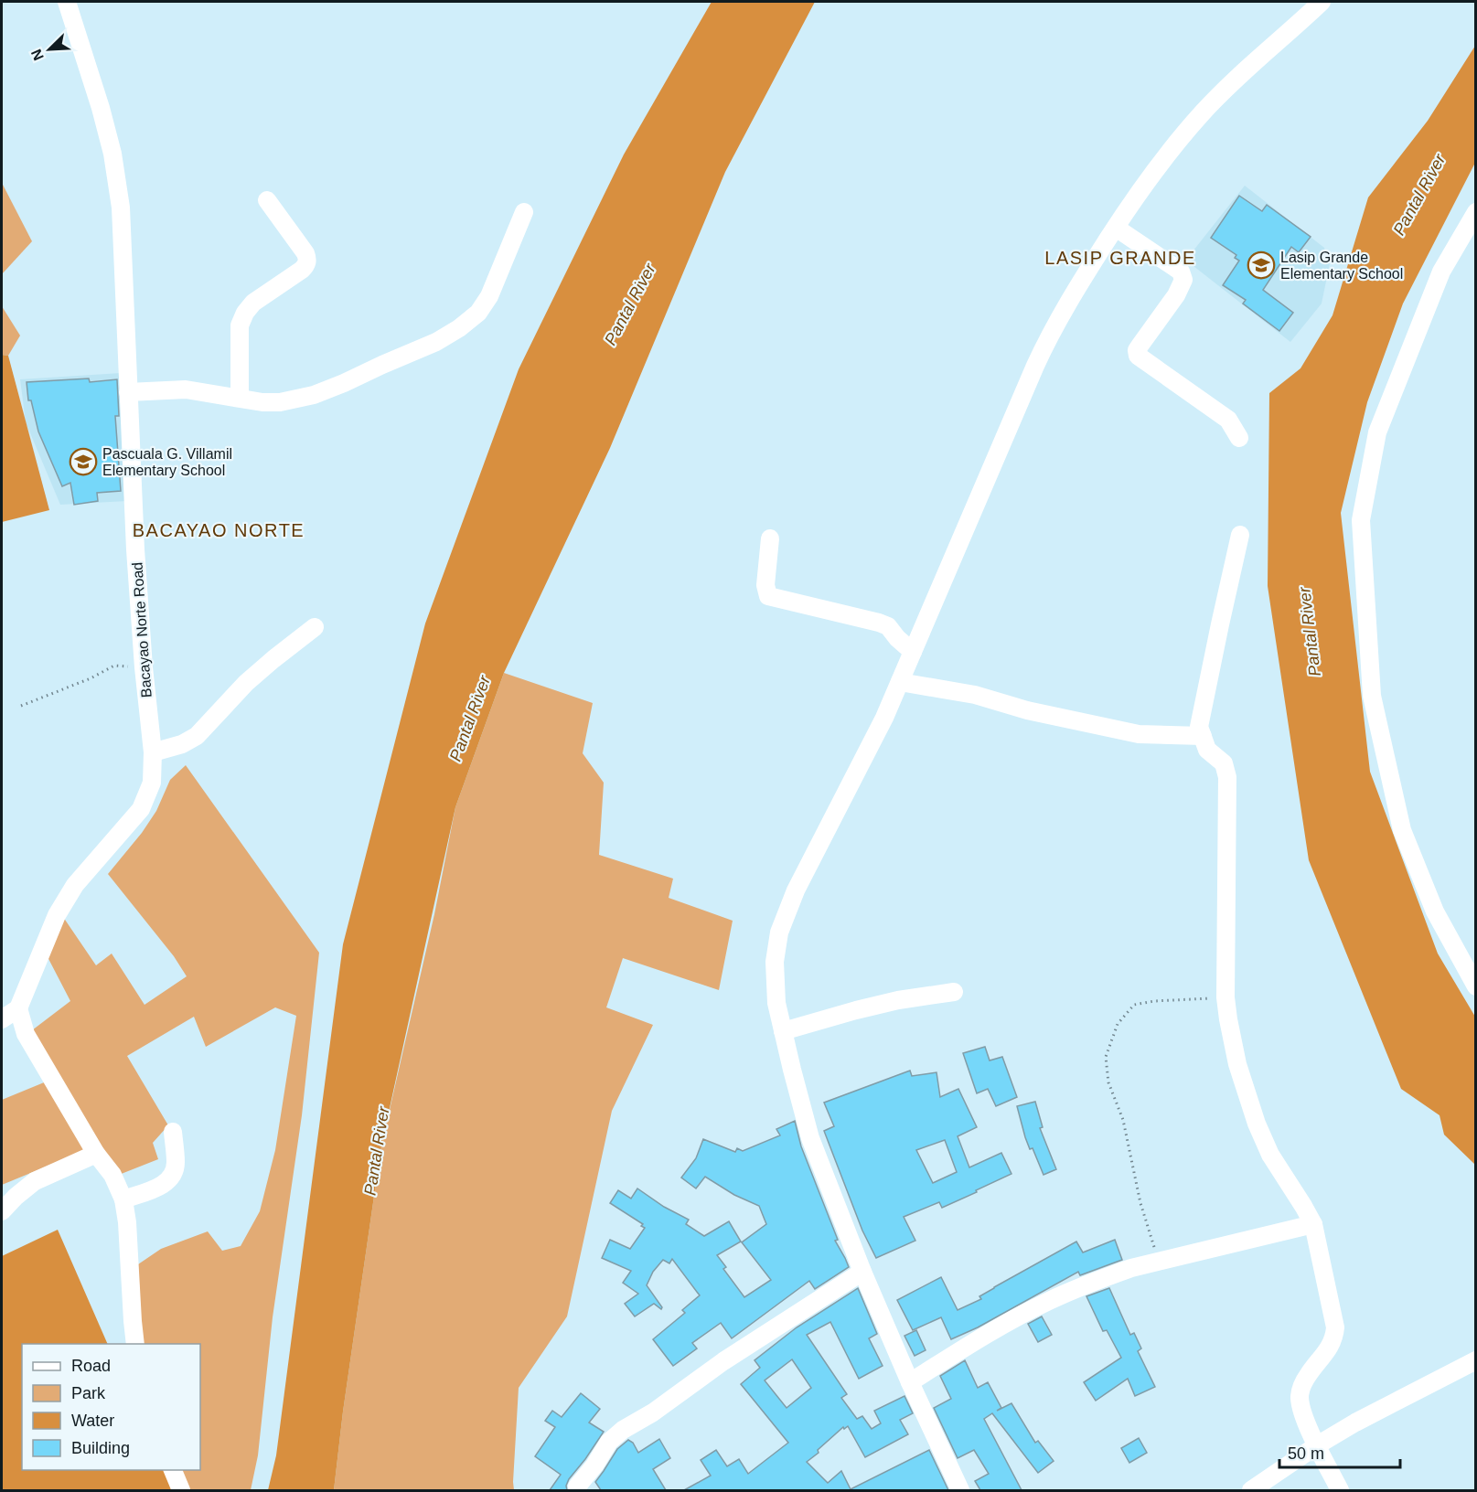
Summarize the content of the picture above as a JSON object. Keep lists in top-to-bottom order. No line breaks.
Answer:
{"streets":{"street":["Bacayao Norte Road"]},"districts":["LASIP GRANDE","BACAYAO NORTE"],"water":["Pantal River"],"places":{"school or university":["Lasip Grande Elementary School","Pascuala G. Villamil Elementary School"]},"legend":["Road","Park","Water","Building"],"scale_bar":"50 m","north":"bottom left"}
